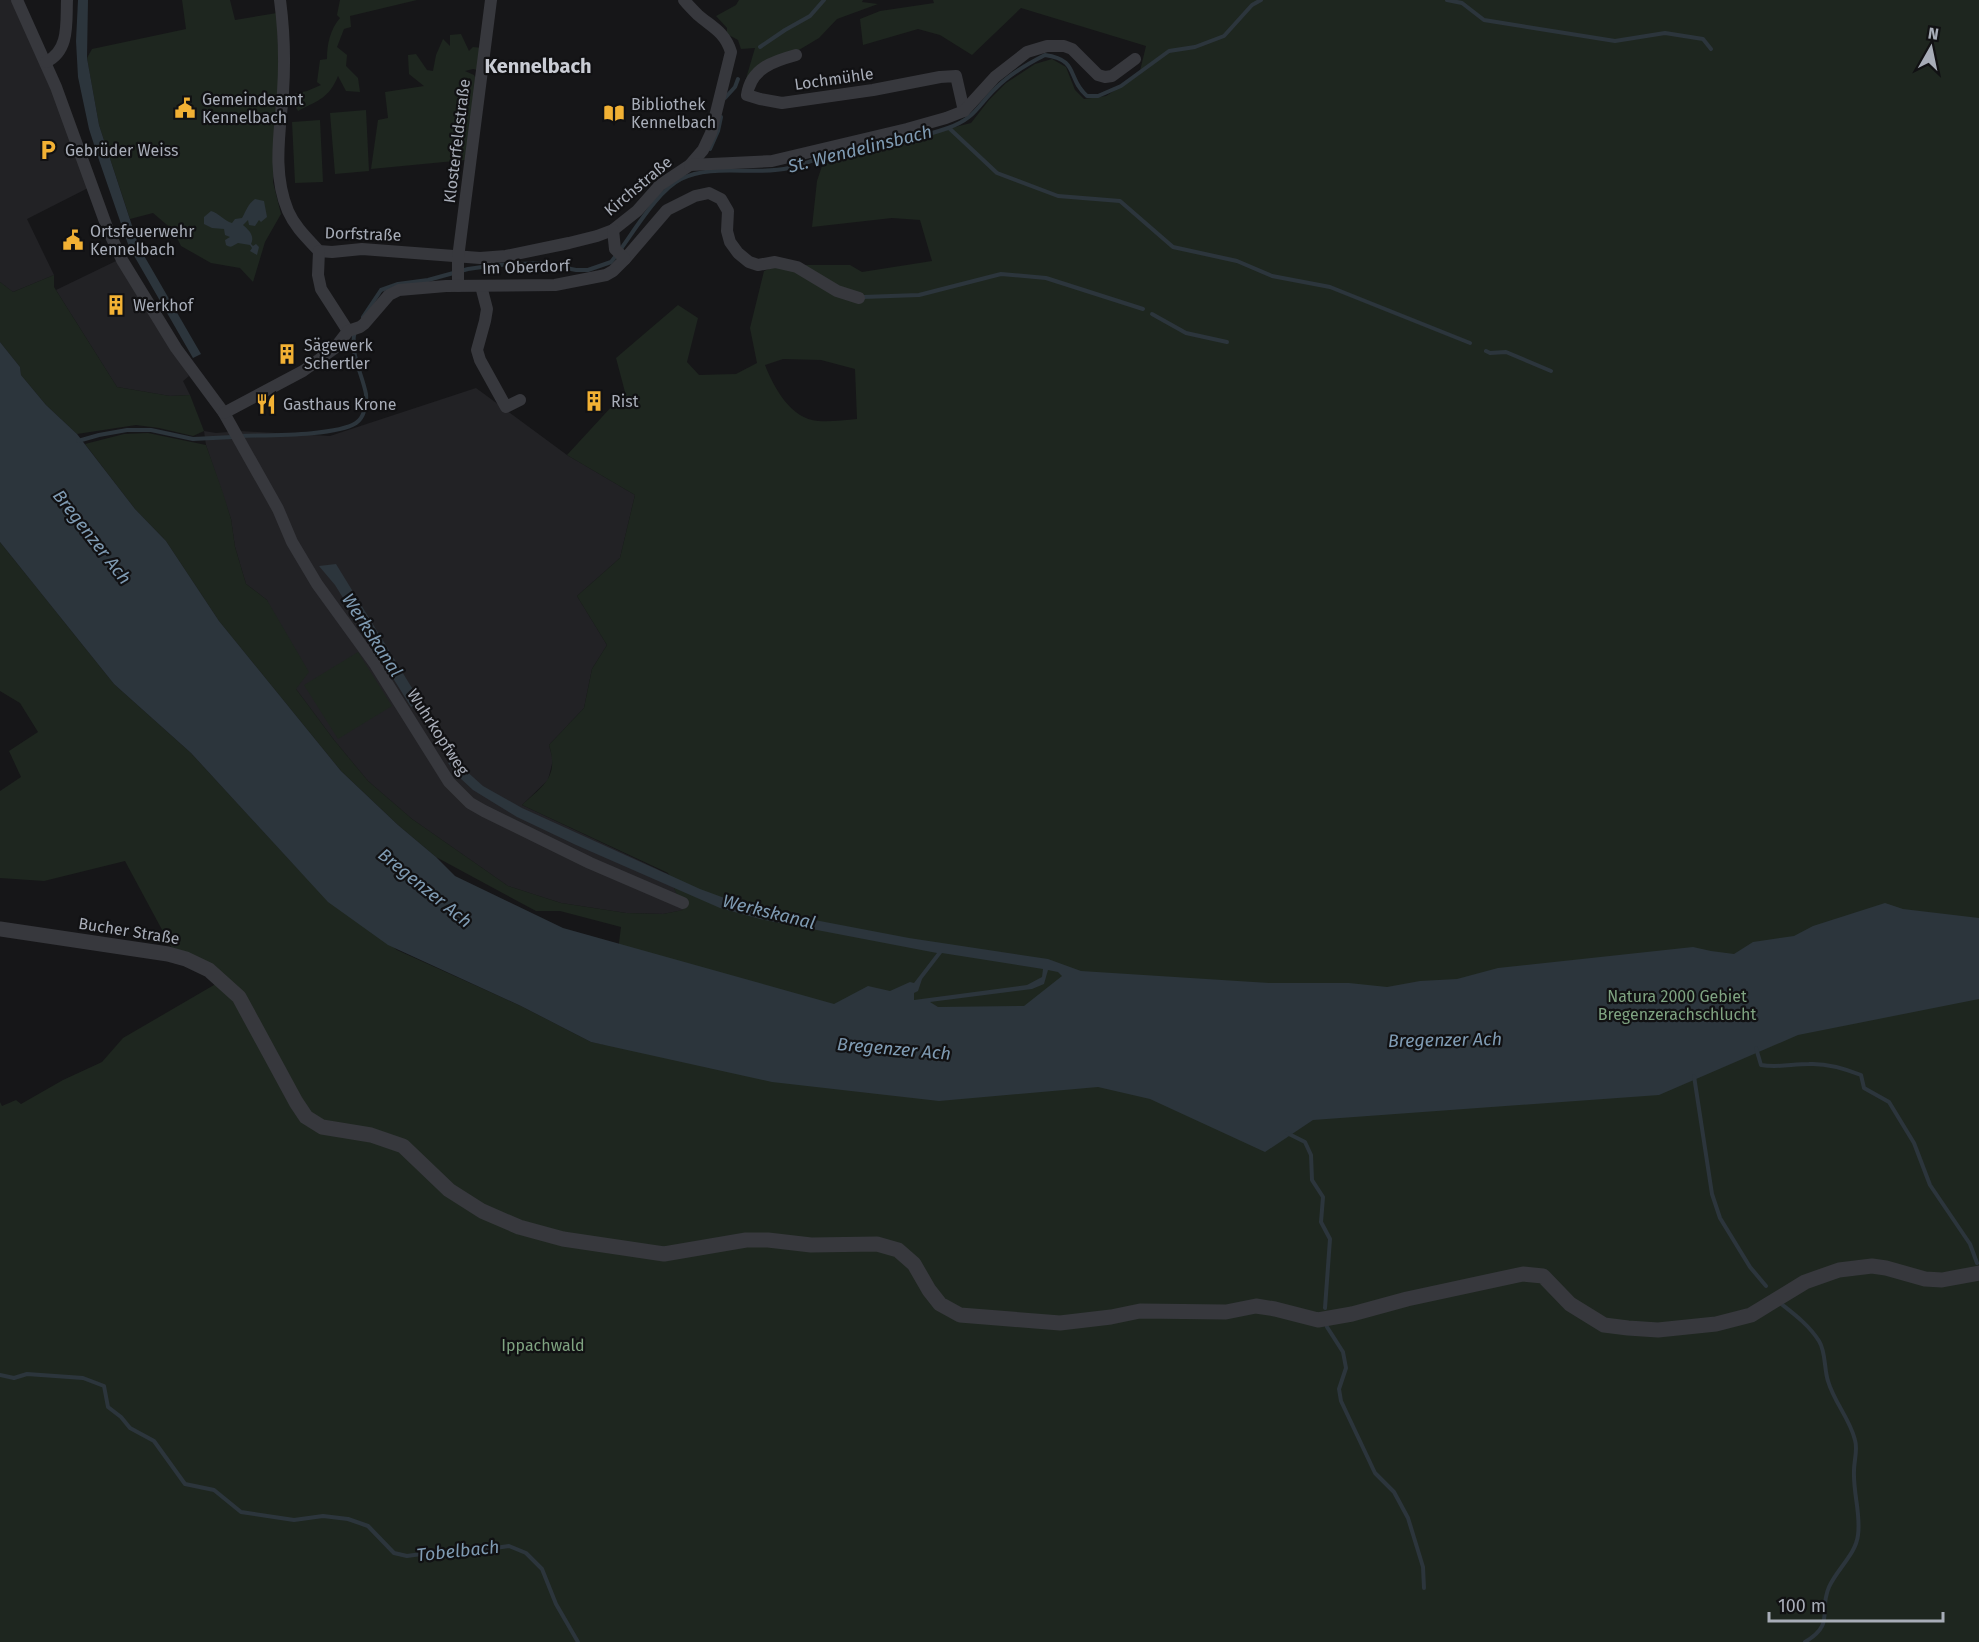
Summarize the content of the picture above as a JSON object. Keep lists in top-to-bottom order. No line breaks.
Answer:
{"streets":{"street":["Lochmühle","Klosterfeldstraße","Kirchstraße","Dorfstraße","Im Oberdorf","Wuhrkopfweg","Bucher Straße"]},"crossings":[["Klosterfeldstraße","Kirchstraße"],["Klosterfeldstraße","Im Oberdorf"],["Kirchstraße","Dorfstraße"],["Im Oberdorf","Wuhrkopfweg"]],"districts":["Kennelbach"],"water":["St. Wendelinsbach","Bregenzer Ach","Werkskanal","Tobelbach"],"parks":["Natura 2000 Gebiet Bregenzerachschlucht","Ippachwald"],"places":{"public building":["Gemeindeamt Kennelbach","Ortsfeuerwehr Kennelbach"],"library":["Bibliothek Kennelbach"],"parking":["Gebrüder Weiss"],"building":["Werkhof","Sägewerk Schertler","Rist"],"restaurant":["Gasthaus Krone"]},"scale_bar":"100 m","north":"top"}
